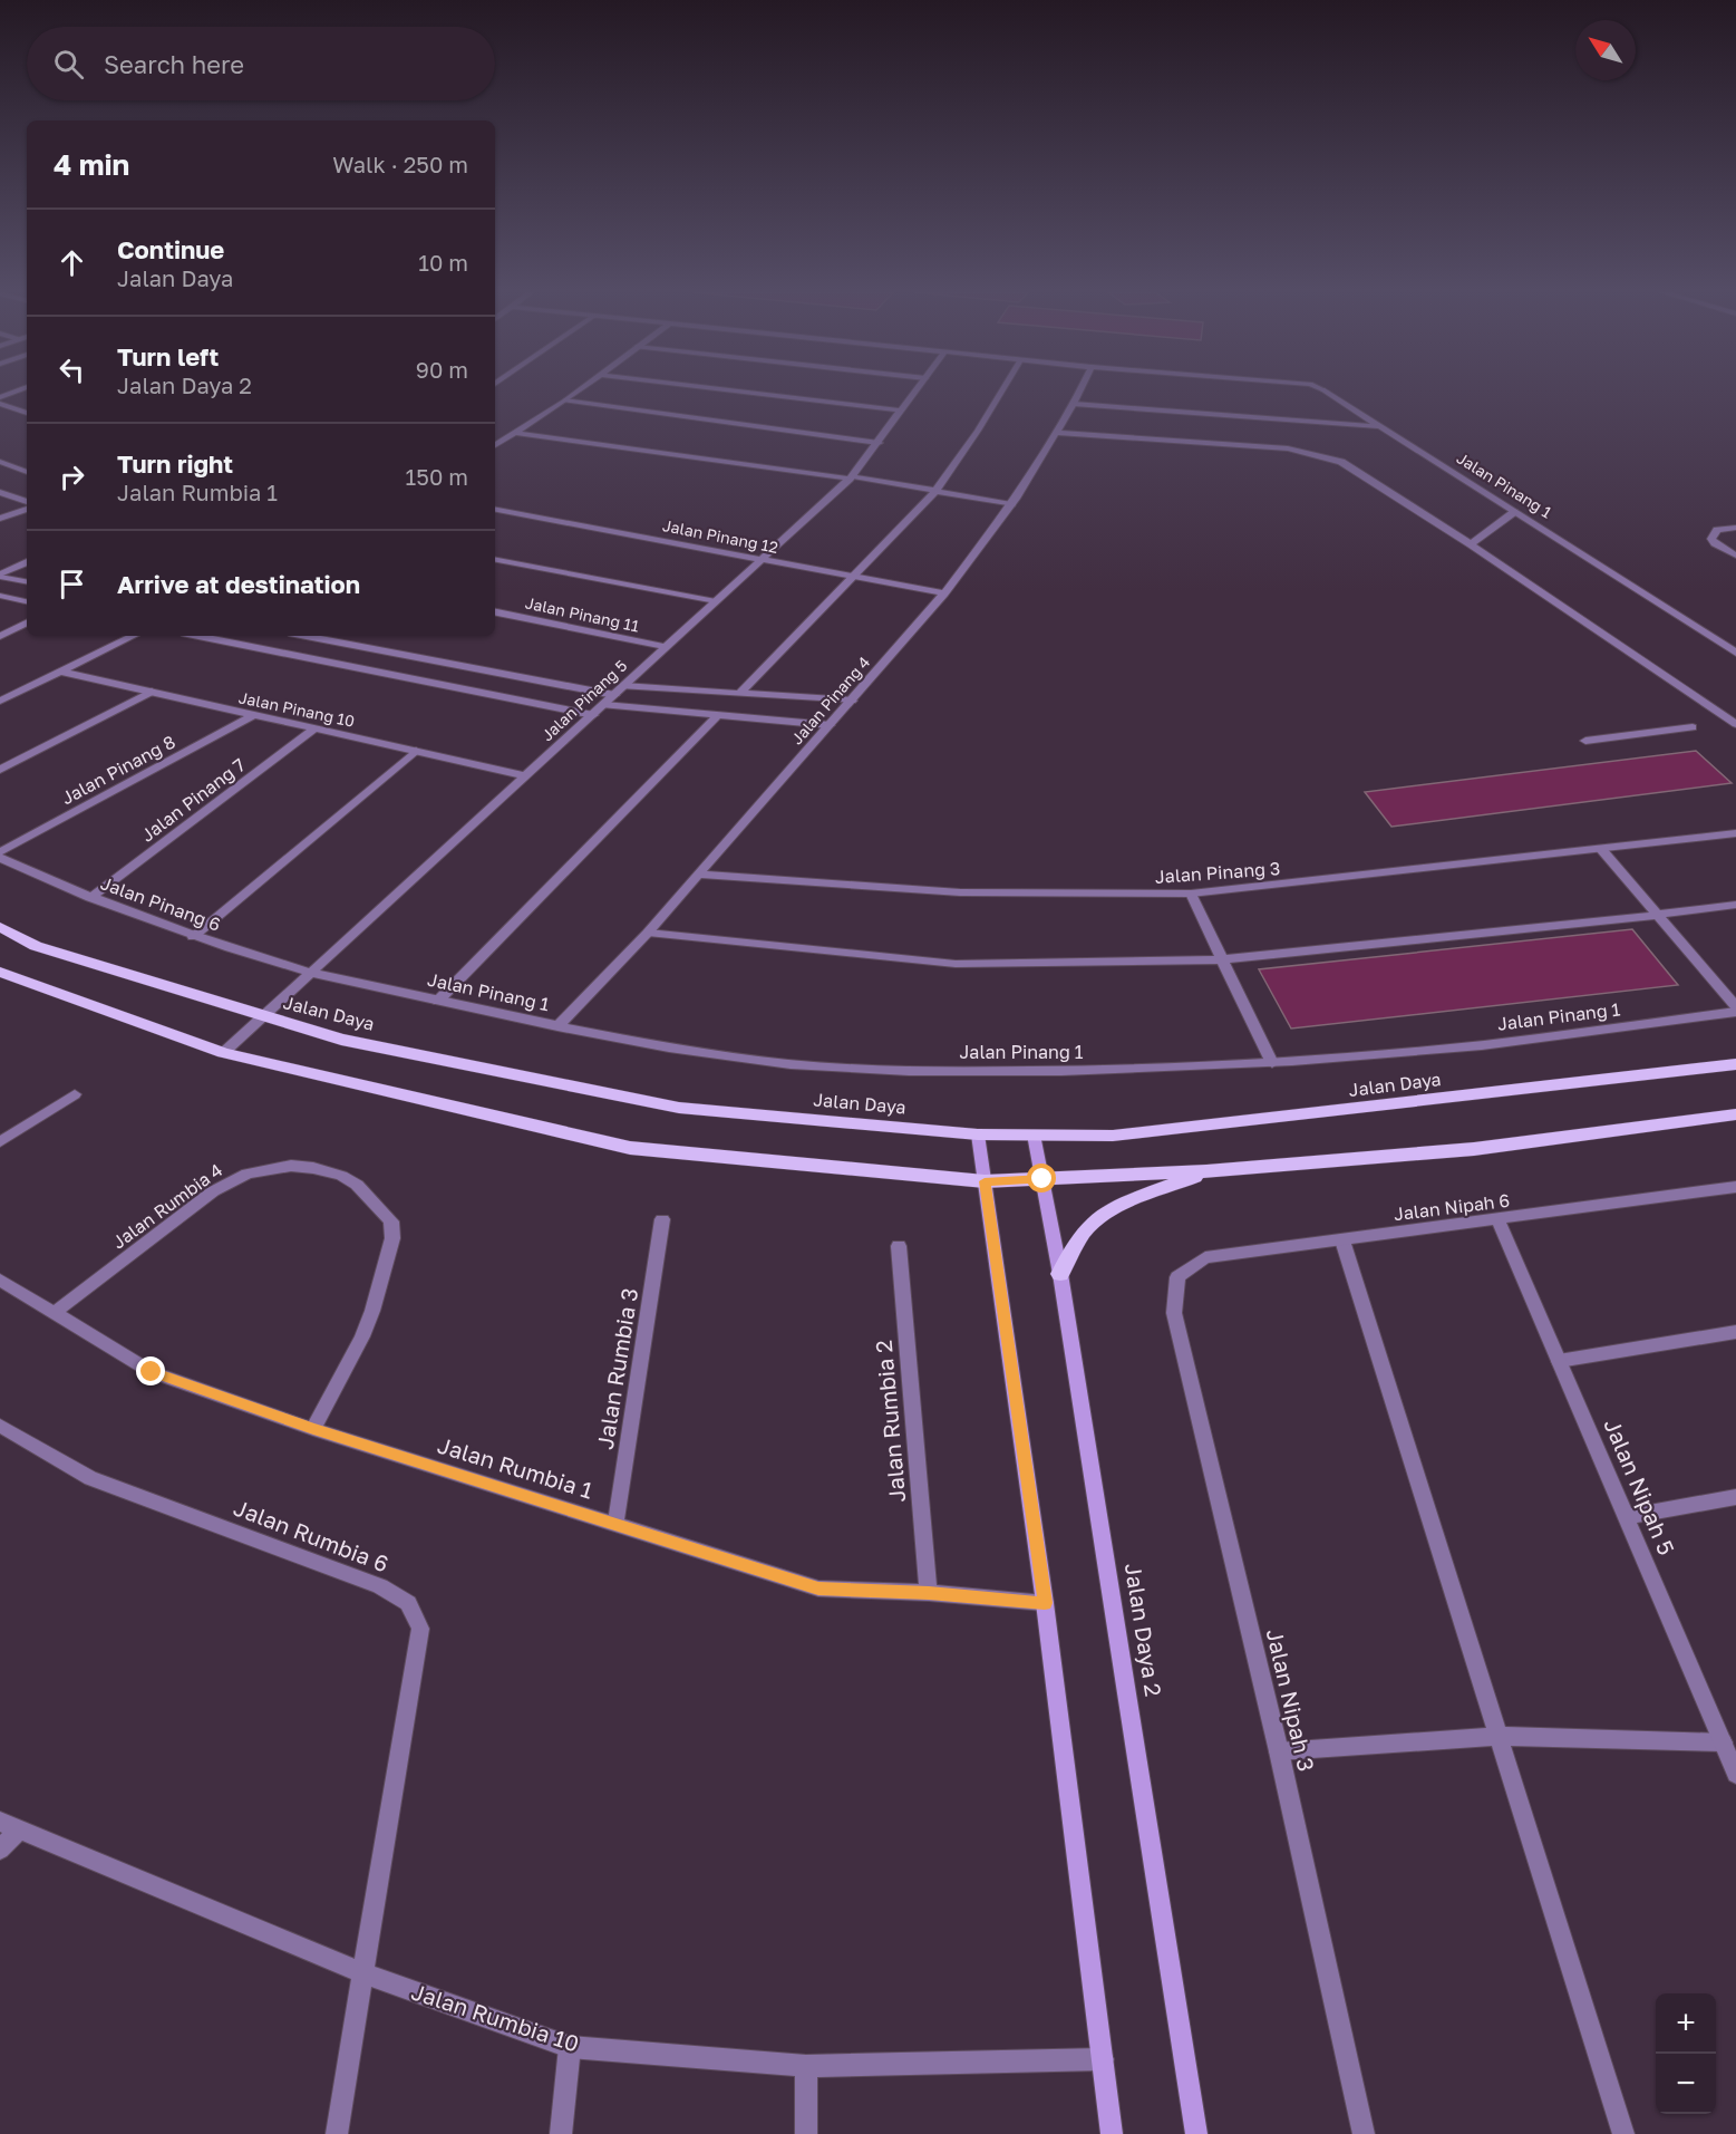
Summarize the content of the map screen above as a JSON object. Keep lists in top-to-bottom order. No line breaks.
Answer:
{"streets":{"main road":["Jalan Daya","Jalan Daya 2"],"street":["Jalan Pinang 1","Jalan Pinang 12","Jalan Pinang 11","Jalan Pinang 5","Jalan Pinang 4","Jalan Pinang 10","Jalan Pinang 8","Jalan Pinang 7","Jalan Pinang 3","Jalan Pinang 6","Jalan Rumbia 4","Jalan Nipah 6","Jalan Rumbia 3","Jalan Rumbia 2","Jalan Rumbia 1","Jalan Nipah 5","Jalan Rumbia 6","Jalan Nipah 3","Jalan Rumbia 10"]},"crossings":[["Jalan Pinang 1","Jalan Pinang 5"],["Jalan Pinang 1","Jalan Pinang 4"],["Jalan Pinang 1","Jalan Pinang 6"],["Jalan Pinang 12","Jalan Pinang 5"],["Jalan Pinang 12","Jalan Pinang 4"],["Jalan Pinang 11","Jalan Pinang 5"],["Jalan Pinang 5","Jalan Pinang 10"],["Jalan Pinang 5","Jalan Pinang 6"],["Jalan Pinang 5","Jalan Daya"],["Jalan Pinang 4","Jalan Pinang 3"],["Jalan Pinang 10","Jalan Pinang 8"],["Jalan Pinang 10","Jalan Pinang 7"],["Jalan Pinang 7","Jalan Pinang 6"],["Jalan Daya","Jalan Daya 2"],["Jalan Rumbia 4","Jalan Rumbia 1"],["Jalan Nipah 6","Jalan Nipah 5"],["Jalan Nipah 6","Jalan Nipah 3"],["Jalan Rumbia 3","Jalan Rumbia 1"],["Jalan Rumbia 2","Jalan Rumbia 1"],["Jalan Rumbia 6","Jalan Rumbia 10"]],"north":"top left","page":{"search":"Search here","heading":["4 min","Walk · 250 m"],"list":[["Continue","Jalan Daya","10 m"],["Turn left","Jalan Daya 2","90 m"],["Turn right","Jalan Rumbia 1","150 m"],"Arrive at destination"],"map_buttons":["+","−"]}}
